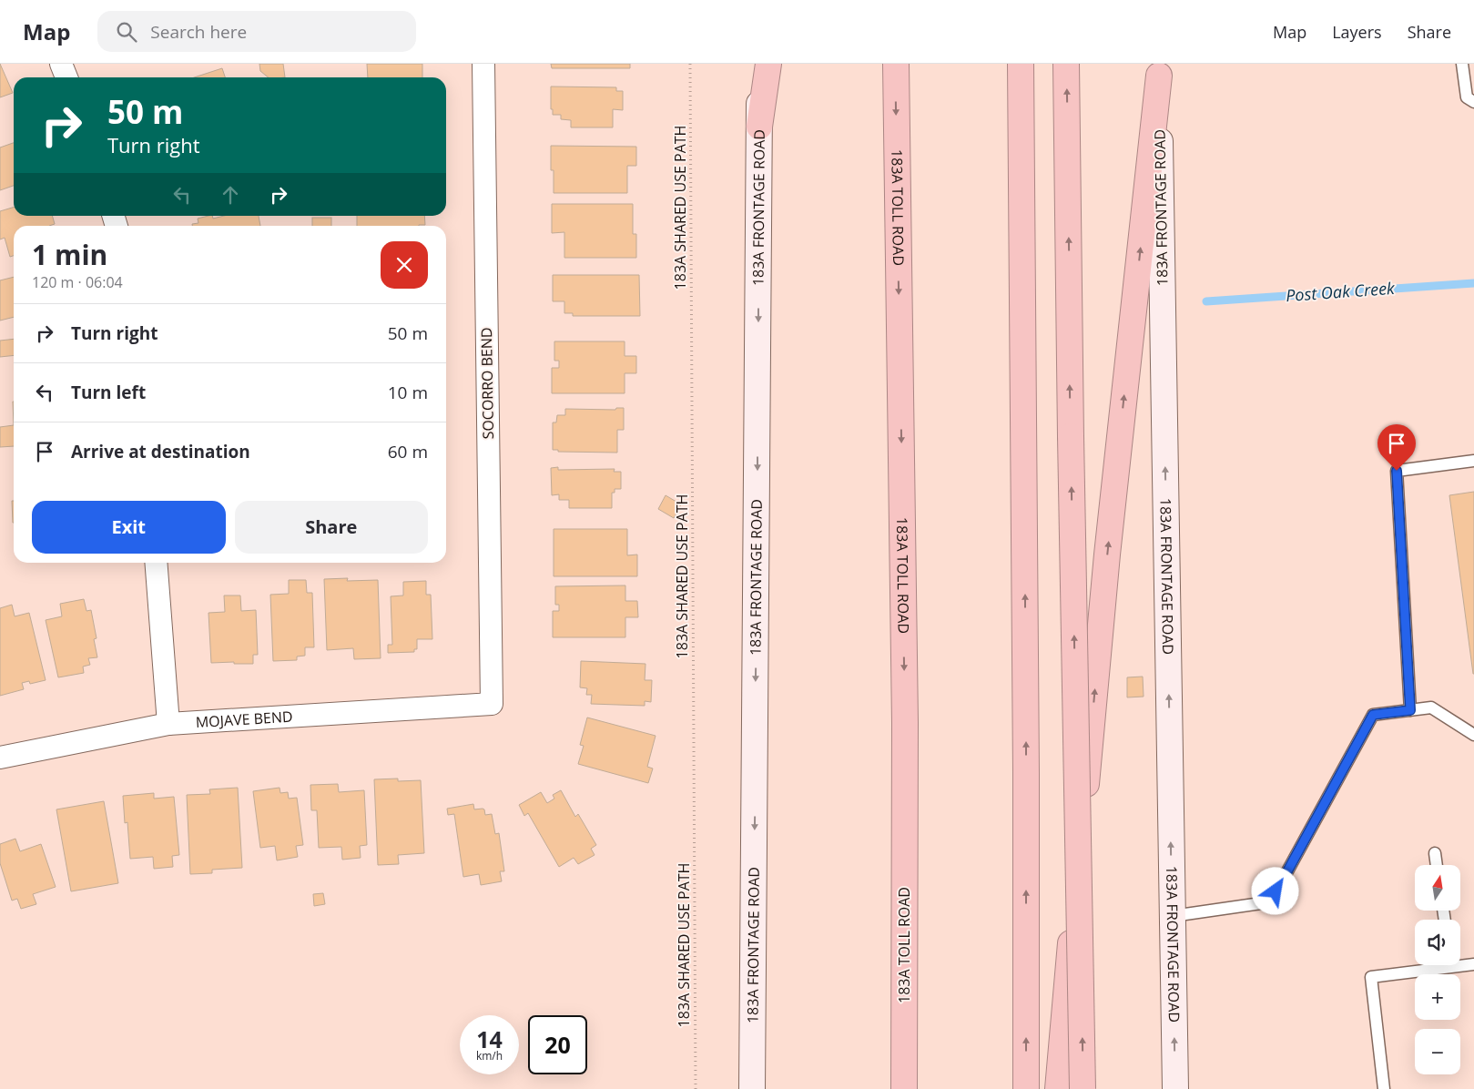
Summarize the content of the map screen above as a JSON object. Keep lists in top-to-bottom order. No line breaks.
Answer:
{"streets":{"highway":["183A TOLL ROAD"],"main road":["183A FRONTAGE ROAD"],"street":["SOCORRO BEND","MOJAVE BEND"],"path":["183A SHARED USE PATH"]},"crossings":[["SOCORRO BEND","MOJAVE BEND"]],"water":["Post Oak Creek"],"north":"top","page":{"header":"Map","search":"Search here","nav":["Map","Layers","Share"],"turn":["50 m","Turn right"],"heading":["1 min","120 m · 06:04"],"list":[{"name":"Turn right","value":"50 m"},{"name":"Turn left","value":"10 m"},{"name":"Arrive at destination","value":"60 m"}],"buttons":["Exit","Share"],"map_buttons":["+","−"],"speed":"14 km/h","limit":"20"}}
